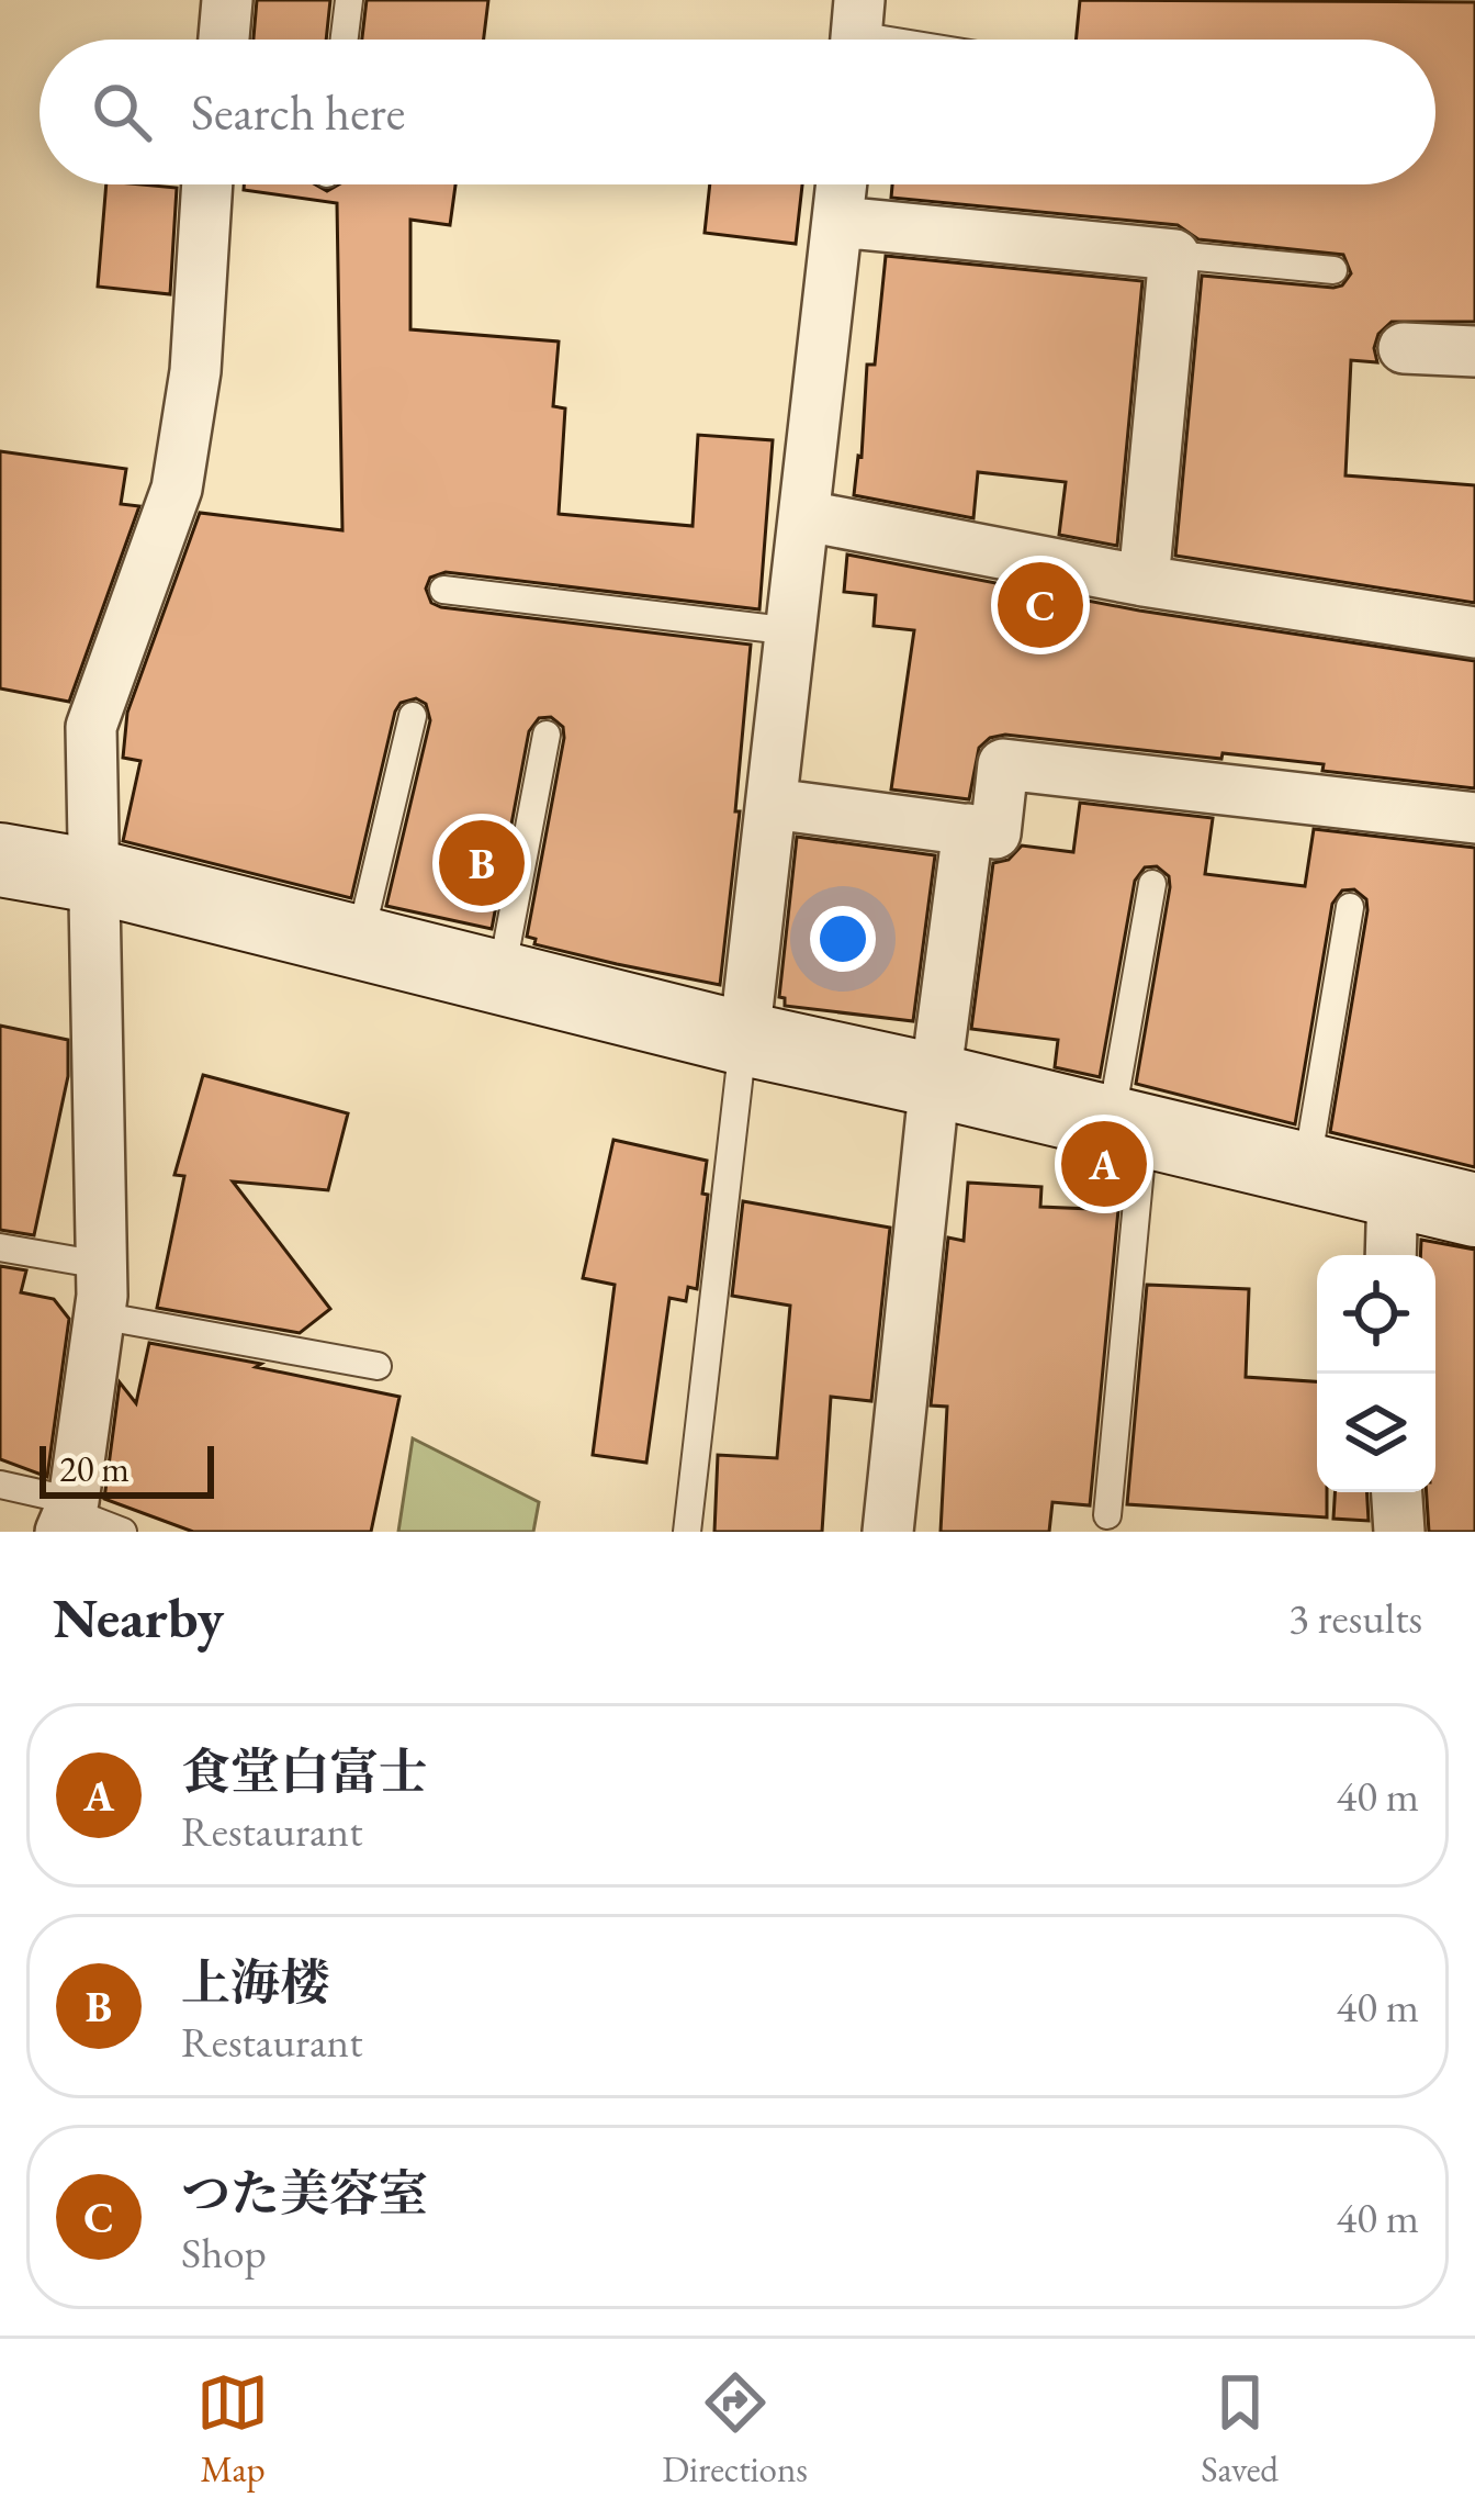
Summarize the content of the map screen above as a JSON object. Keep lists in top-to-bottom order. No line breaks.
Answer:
{"scale_bar":"20 m","page":{"search":"Search here","pins":["C","B","A"],"scale":"20 m","heading":["Nearby","3 results"],"list":[{"mark":"A","name":"食堂白富士","note":"Restaurant","value":"40 m"},{"mark":"B","name":"上海楼","note":"Restaurant","value":"40 m"},{"mark":"C","name":"つた美容室","note":"Shop","value":"40 m"}],"nav":["Map","Directions","Saved"]}}
